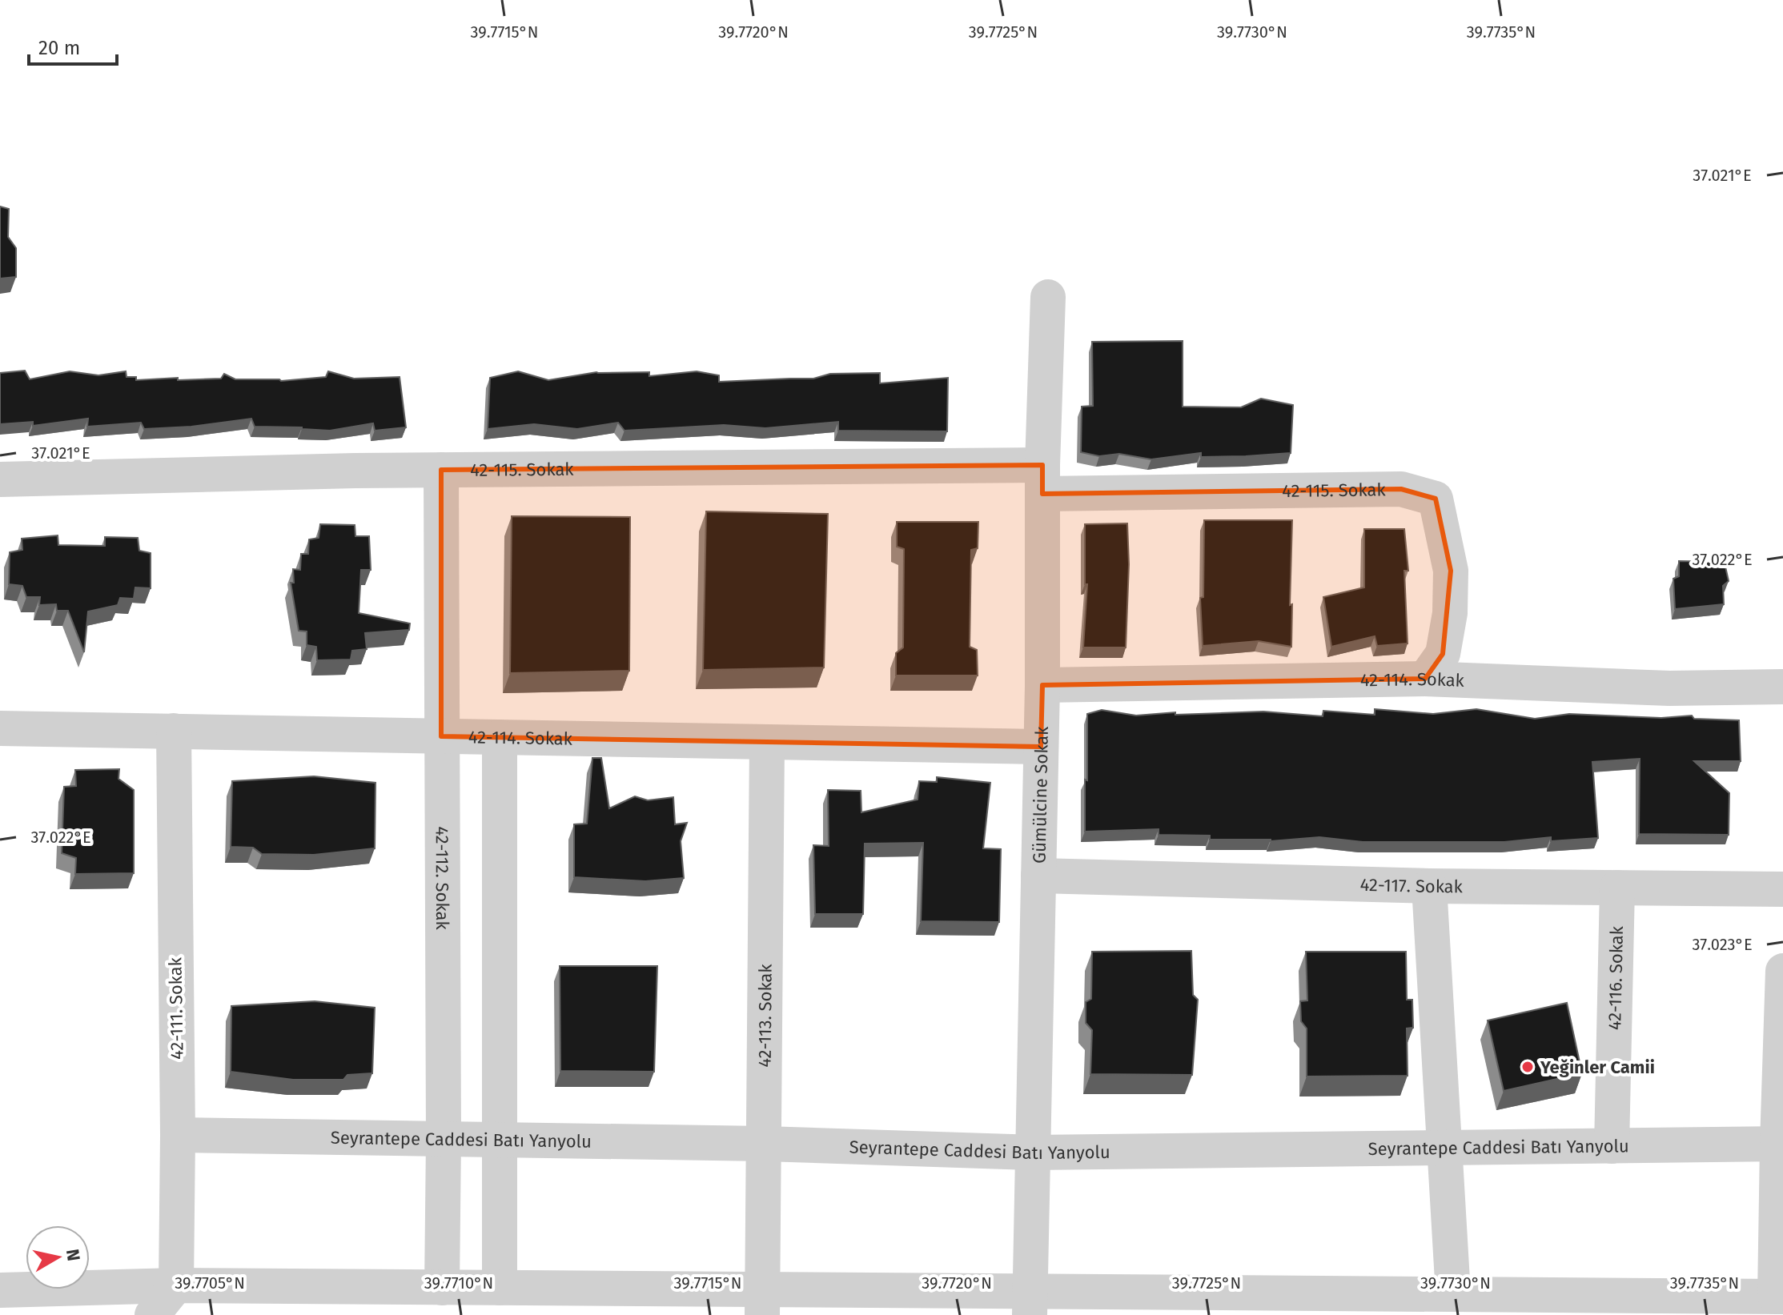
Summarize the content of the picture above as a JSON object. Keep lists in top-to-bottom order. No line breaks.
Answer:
{"streets":{"street":["42-115. Sokak","42-114. Sokak","Gümülcine Sokak","42-112. Sokak","42-117. Sokak","42-116. Sokak","42-111. Sokak","42-113. Sokak","Seyrantepe Caddesi Batı Yanyolu"]},"crossings":[["42-115. Sokak","42-114. Sokak"],["42-115. Sokak","Gümülcine Sokak"],["42-115. Sokak","42-112. Sokak"],["42-114. Sokak","Gümülcine Sokak"],["42-114. Sokak","42-112. Sokak"],["42-114. Sokak","42-111. Sokak"],["42-114. Sokak","42-113. Sokak"],["Gümülcine Sokak","42-117. Sokak"],["Gümülcine Sokak","Seyrantepe Caddesi Batı Yanyolu"],["42-112. Sokak","Seyrantepe Caddesi Batı Yanyolu"],["42-117. Sokak","42-116. Sokak"],["42-116. Sokak","Seyrantepe Caddesi Batı Yanyolu"],["42-111. Sokak","Seyrantepe Caddesi Batı Yanyolu"],["42-113. Sokak","Seyrantepe Caddesi Batı Yanyolu"]],"places":["Yeğinler Camii"],"scale_bar":"20 m","north":"right","coordinates":["39.7715°N","39.7720°N","39.7725°N","39.7730°N","39.7735°N","37.021°E","37.022°E","37.023°E","39.7705°N","39.7710°N"]}
